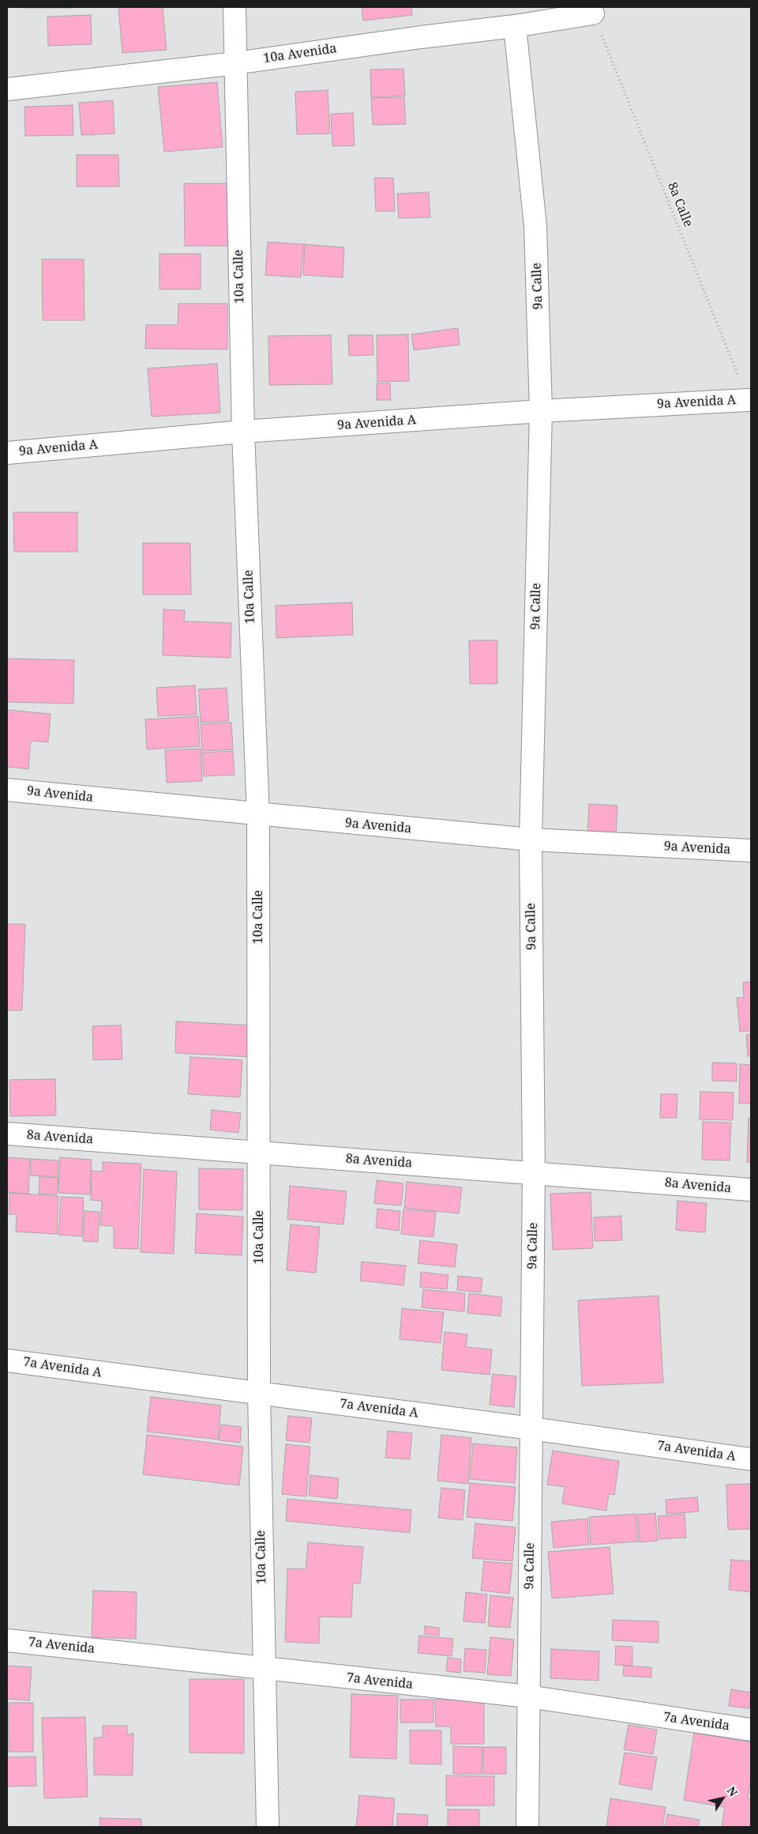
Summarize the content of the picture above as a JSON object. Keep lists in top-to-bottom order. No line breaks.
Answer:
{"streets":{"street":["10a Avenida","10a Calle","9a Calle","9a Avenida A","9a Avenida","8a Avenida","7a Avenida A","7a Avenida"],"path":["8a Calle"]},"crossings":[["10a Avenida","8a Calle"],["10a Avenida","10a Calle"],["10a Avenida","9a Calle"],["8a Calle","9a Avenida A"],["10a Calle","9a Avenida A"],["10a Calle","9a Avenida"],["10a Calle","8a Avenida"],["10a Calle","7a Avenida A"],["10a Calle","7a Avenida"],["9a Calle","9a Avenida A"],["9a Calle","9a Avenida"],["9a Calle","8a Avenida"],["9a Calle","7a Avenida A"],["9a Calle","7a Avenida"]],"north":"top right"}
